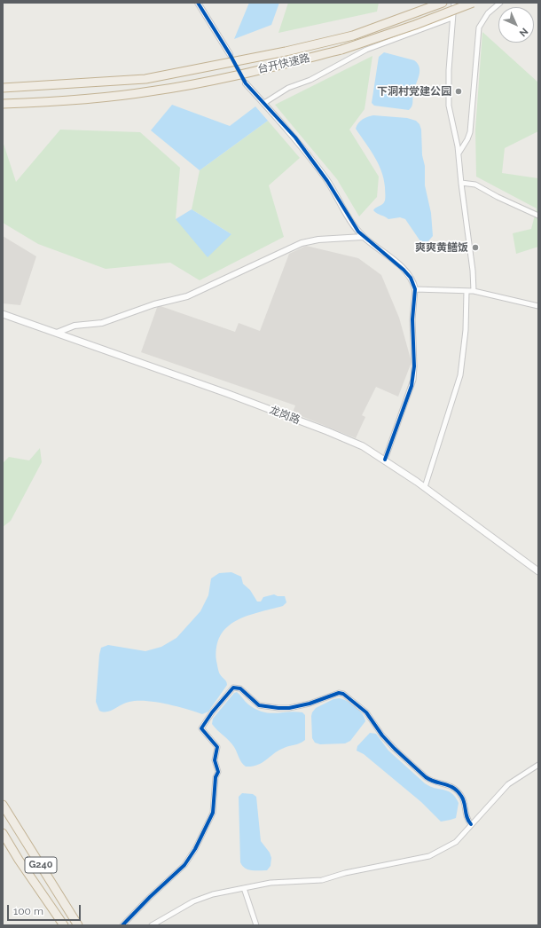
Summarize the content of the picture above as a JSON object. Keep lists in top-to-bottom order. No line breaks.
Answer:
{"streets":{"highway":["台开快速路","G240"],"main road":["龙岗路"]},"places":["下洞村党建公园","爽爽黄鳝饭"],"scale_bar":"100 m","north":"bottom right"}
